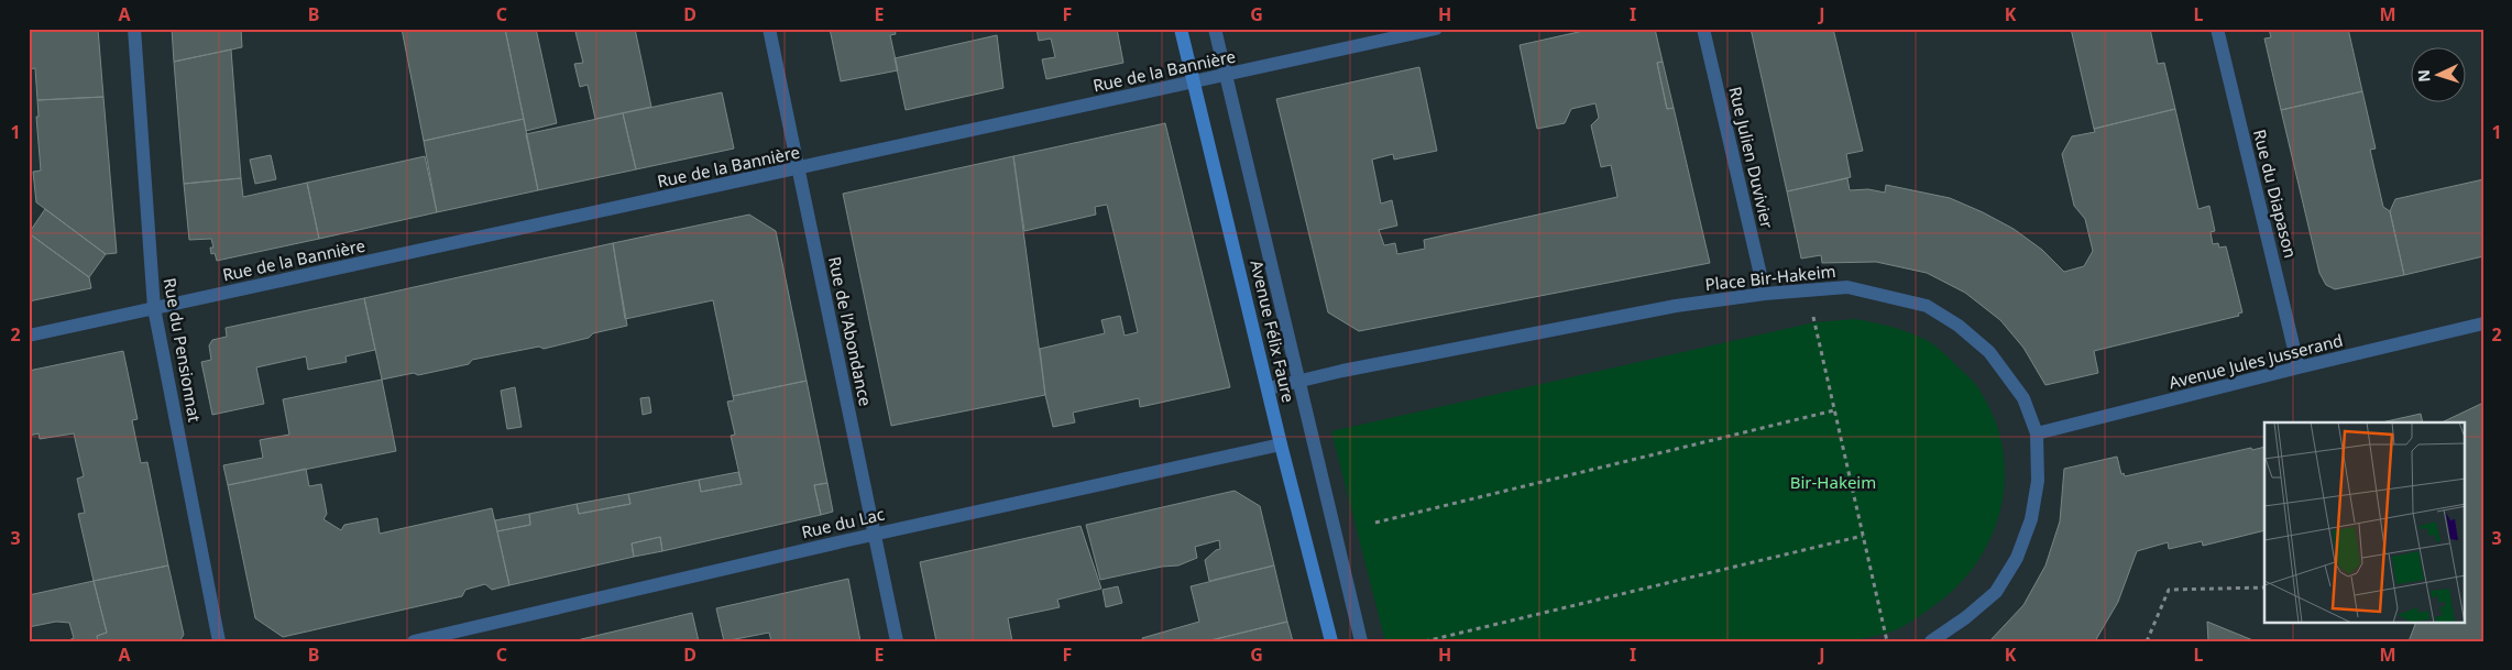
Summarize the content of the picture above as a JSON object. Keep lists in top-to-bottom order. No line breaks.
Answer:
{"streets":{"main road":["Avenue Félix Faure"],"street":["Rue de la Bannière","Rue Julien Duvivier","Rue du Diapason","Place Bir-Hakeim","Rue de l'Abondance","Rue du Pensionnat","Avenue Jules Jusserand","Rue du Lac"]},"crossings":[["Rue de la Bannière","Rue de l'Abondance"],["Rue de la Bannière","Avenue Félix Faure"],["Rue de la Bannière","Rue du Pensionnat"],["Rue Julien Duvivier","Place Bir-Hakeim"],["Rue du Diapason","Avenue Jules Jusserand"],["Place Bir-Hakeim","Avenue Félix Faure"],["Place Bir-Hakeim","Avenue Jules Jusserand"],["Rue de l'Abondance","Rue du Lac"],["Avenue Félix Faure","Rue du Lac"]],"parks":["Bir-Hakeim"],"north":"left","grid":{"columns":["A","B","C","D","E","F","G","H","I","J","K","L","M"],"rows":["1","2","3"]}}
